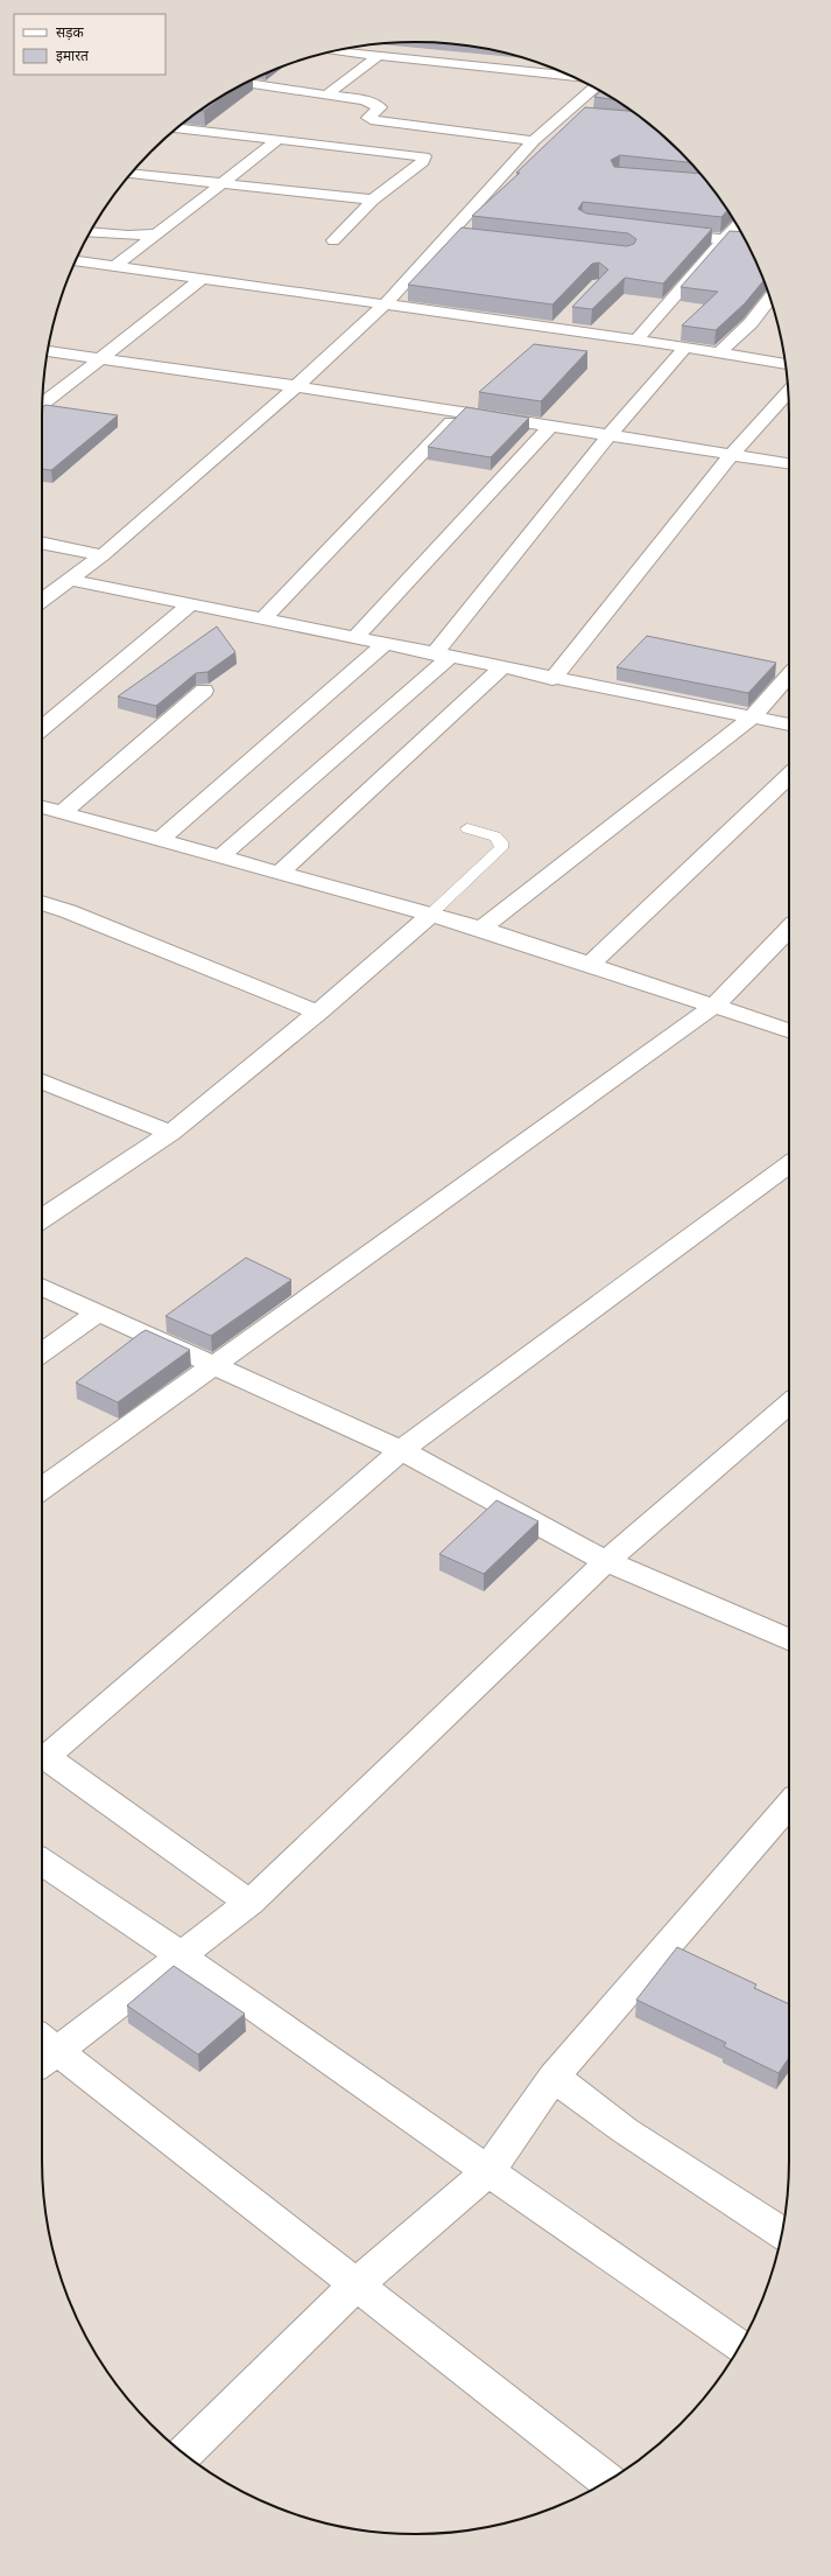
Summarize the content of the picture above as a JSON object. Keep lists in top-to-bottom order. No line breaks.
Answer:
{"legend":["सड़क","इमारत"]}
